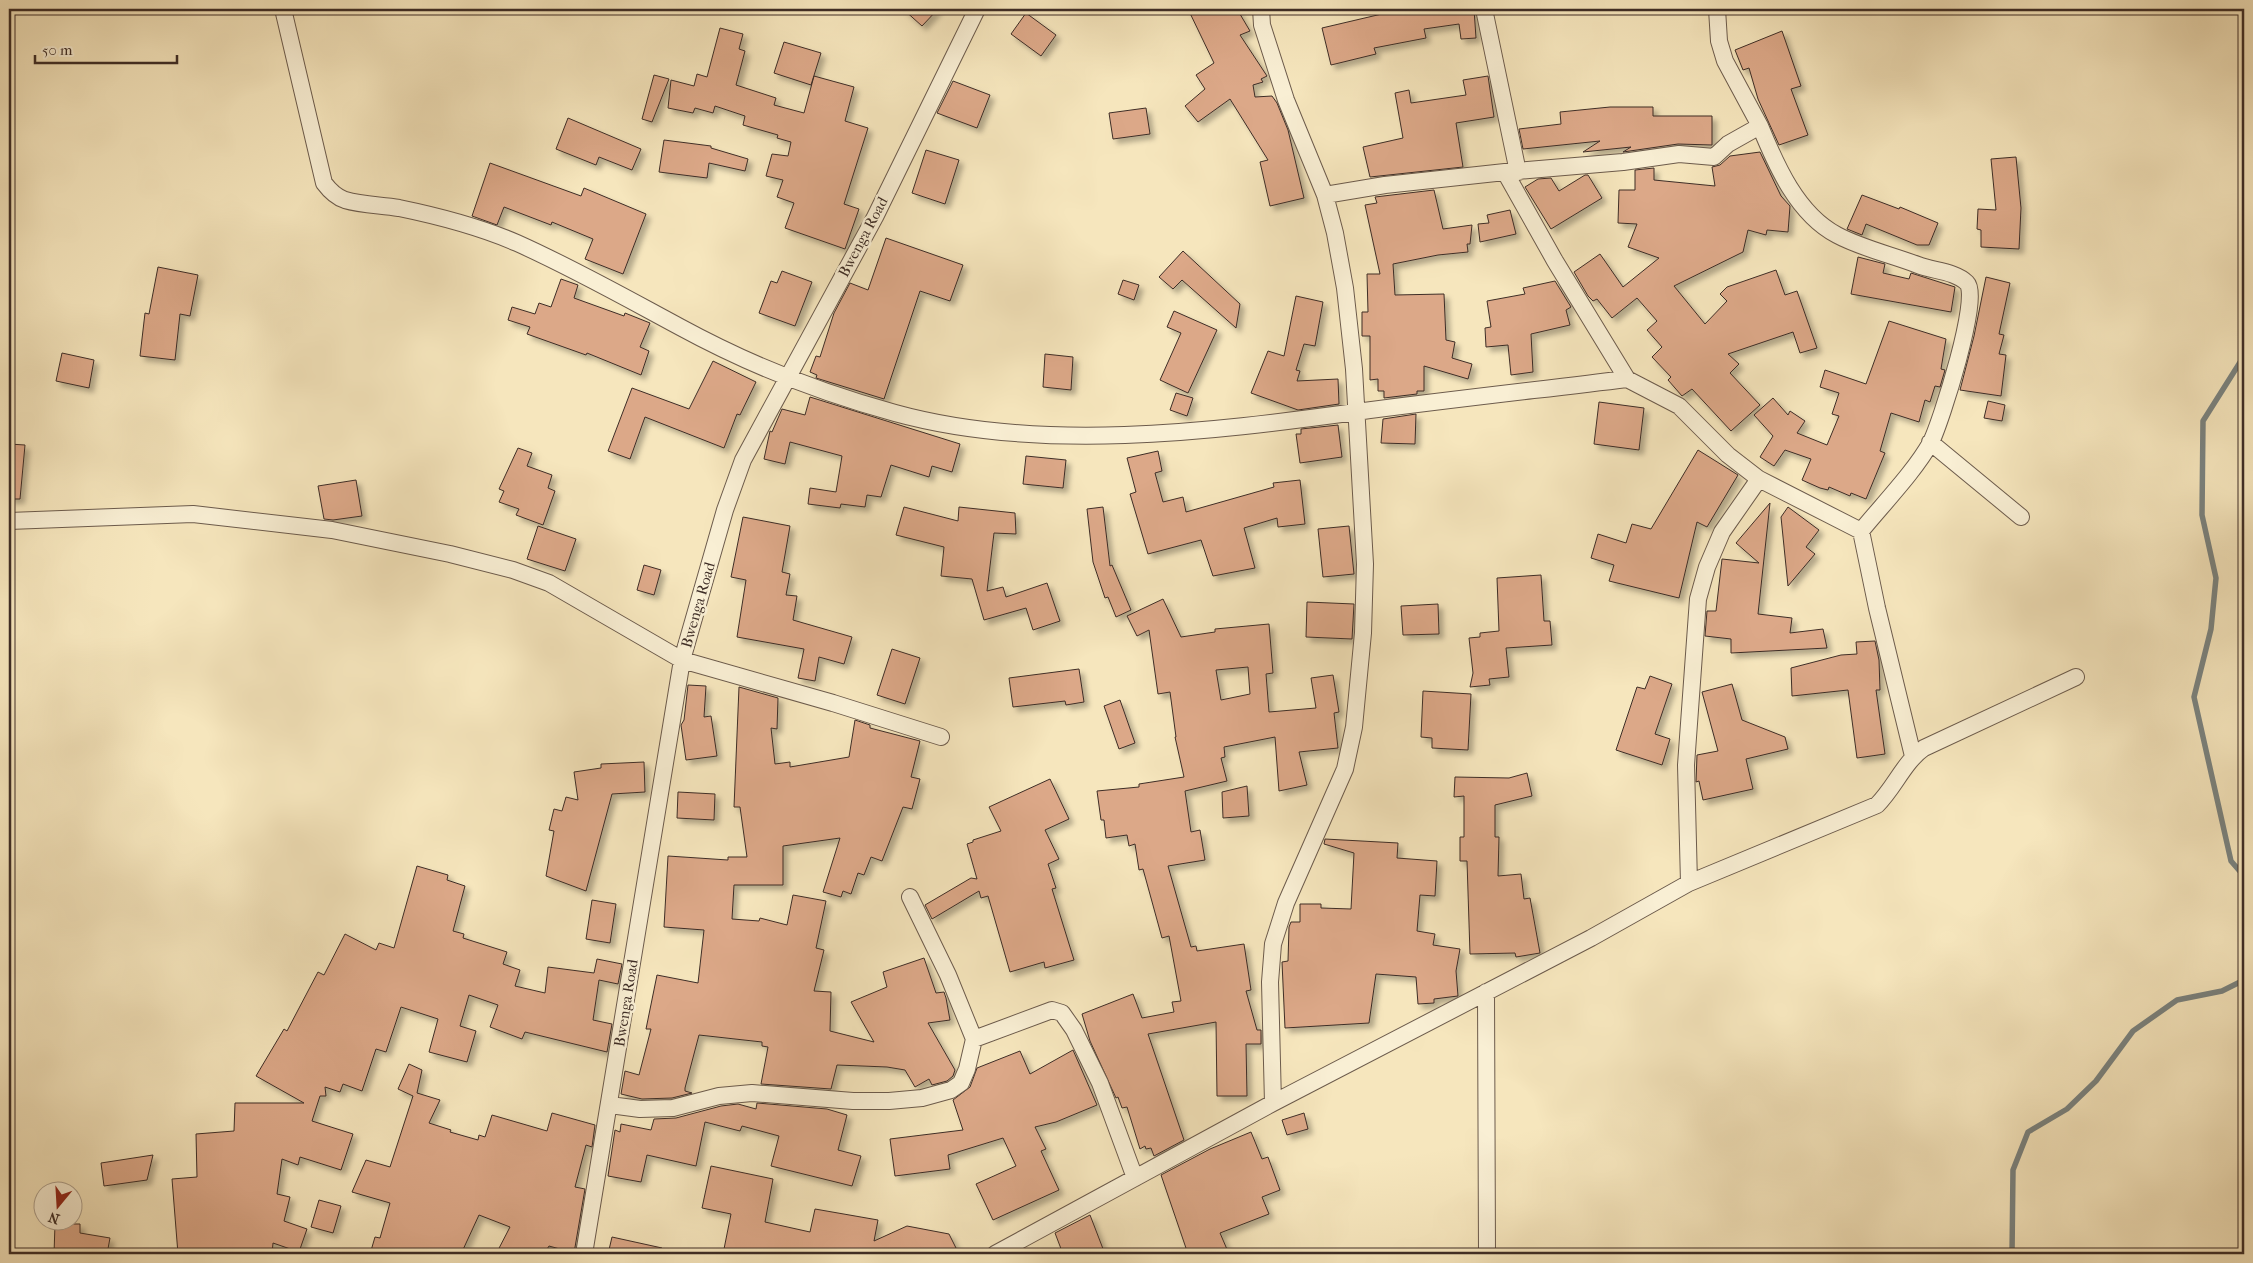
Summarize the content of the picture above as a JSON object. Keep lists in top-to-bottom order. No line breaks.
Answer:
{"streets":{"street":["Bwenga Road"]},"scale_bar":"50 m","north":"bottom"}
